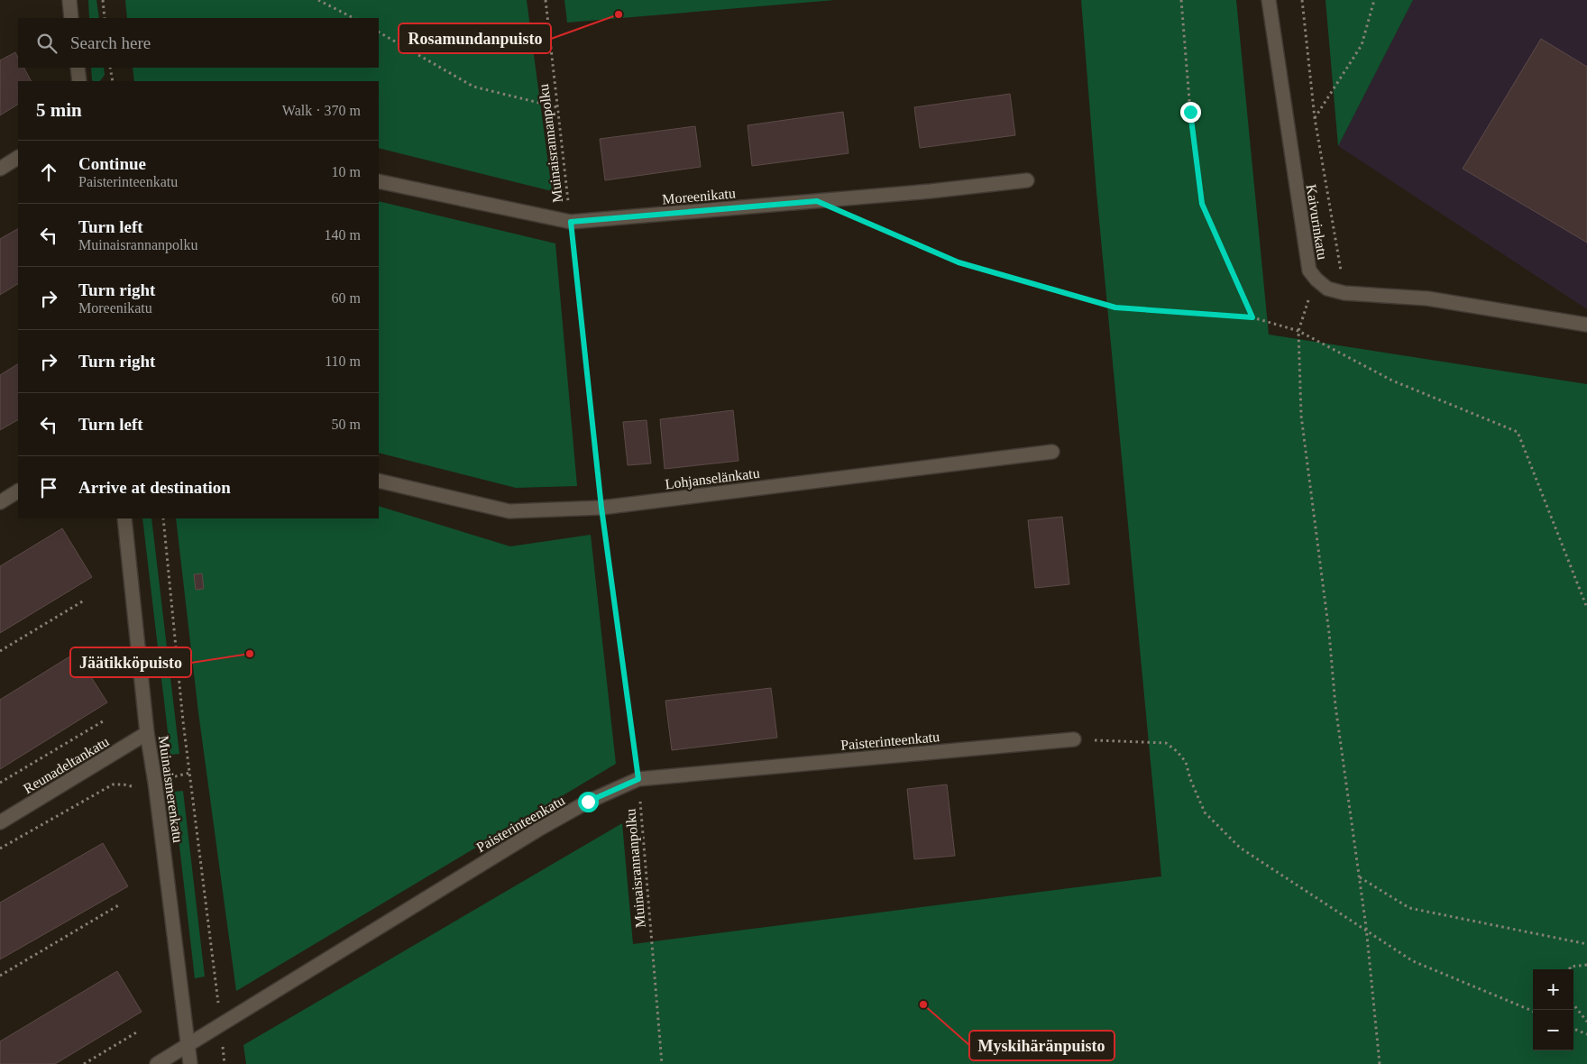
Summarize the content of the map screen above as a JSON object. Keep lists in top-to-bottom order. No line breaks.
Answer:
{"streets":{"street":["Moreenikatu","Kaivurinkatu","Lohjanselänkatu","Paisterinteenkatu","Reunadeltankatu","Muinaismerenkatu"],"path":["Muinaisrannanpolku"]},"crossings":[["Muinaisrannanpolku","Moreenikatu"],["Muinaisrannanpolku","Lohjanselänkatu"],["Muinaisrannanpolku","Paisterinteenkatu"],["Paisterinteenkatu","Muinaismerenkatu"],["Reunadeltankatu","Muinaismerenkatu"]],"places":["Rosamundanpuisto","Jäätikköpuisto","Myskihäränpuisto"],"page":{"search":"Search here","heading":["5 min","Walk · 370 m"],"list":[["Continue","Paisterinteenkatu","10 m"],["Turn left","Muinaisrannanpolku","140 m"],["Turn right","Moreenikatu","60 m"],["Turn right","110 m"],["Turn left","50 m"],"Arrive at destination"],"map_buttons":["+","−"]}}
